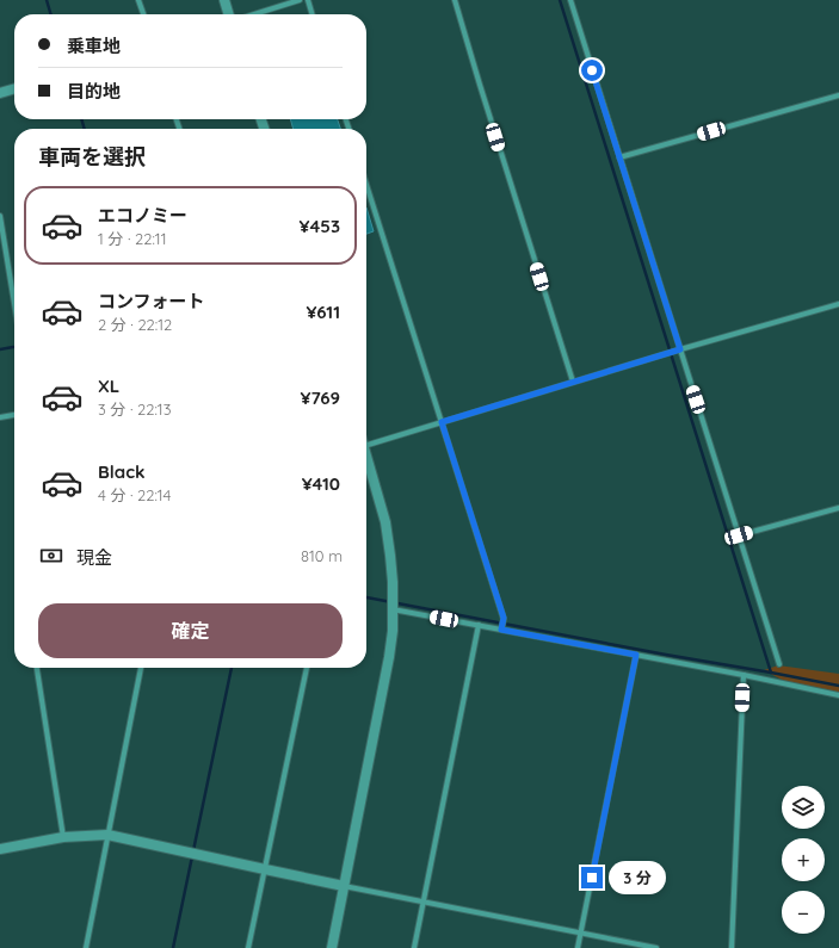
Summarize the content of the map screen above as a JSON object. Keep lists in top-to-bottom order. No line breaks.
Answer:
{"page":{"banner":["乗車地","目的地"],"heading":"車両を選択","list":[{"name":"エコノミー","note":"1 分 · 22:11","value":"¥453"},{"name":"コンフォート","note":"2 分 · 22:12","value":"¥611"},{"name":"XL","note":"3 分 · 22:13","value":"¥769"},{"name":"Black","note":"4 分 · 22:14","value":"¥410"}],"pay":["現金","810 m"],"buttons":"確定","map_buttons":["+","−"],"bubble":"3 分"}}
